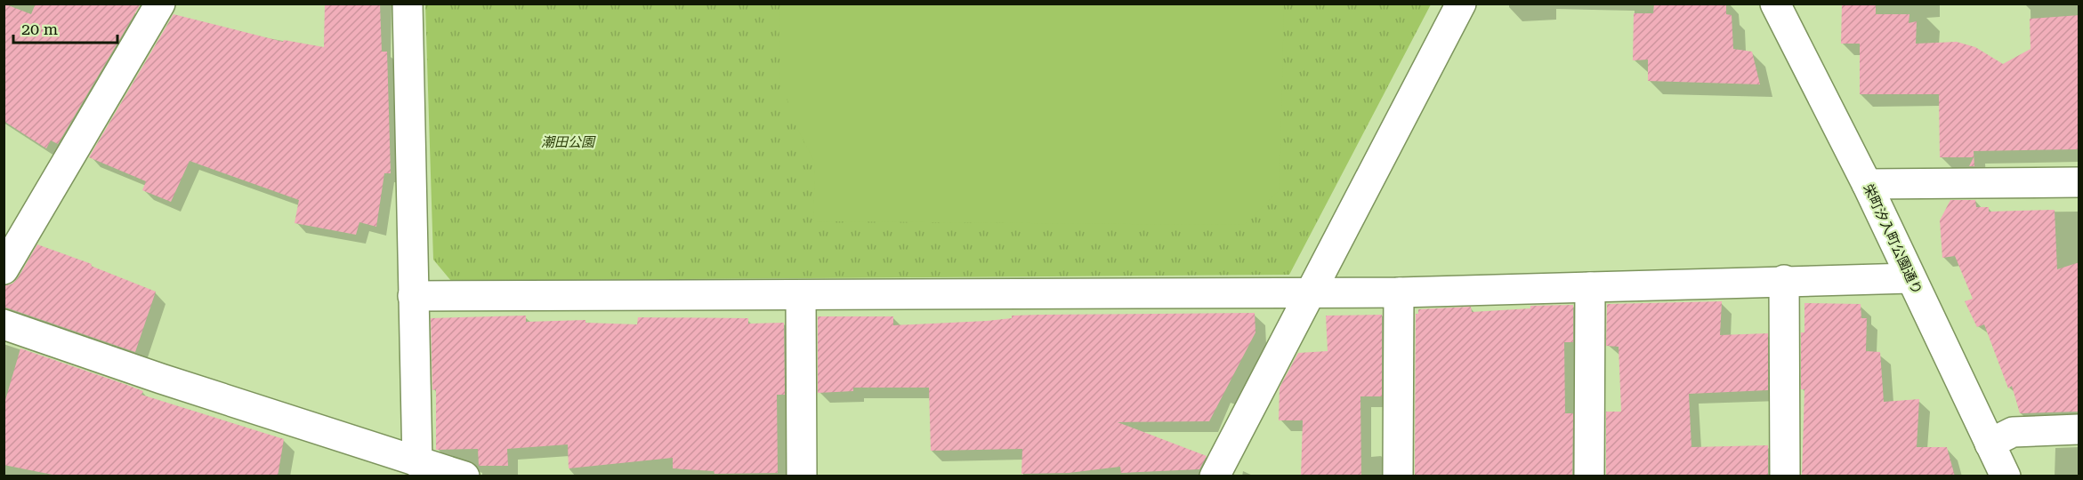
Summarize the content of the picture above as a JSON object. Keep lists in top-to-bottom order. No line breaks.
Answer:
{"streets":{"street":["栄町汐入町公園通り"]},"parks":["潮田公園"],"scale_bar":"20 m"}
